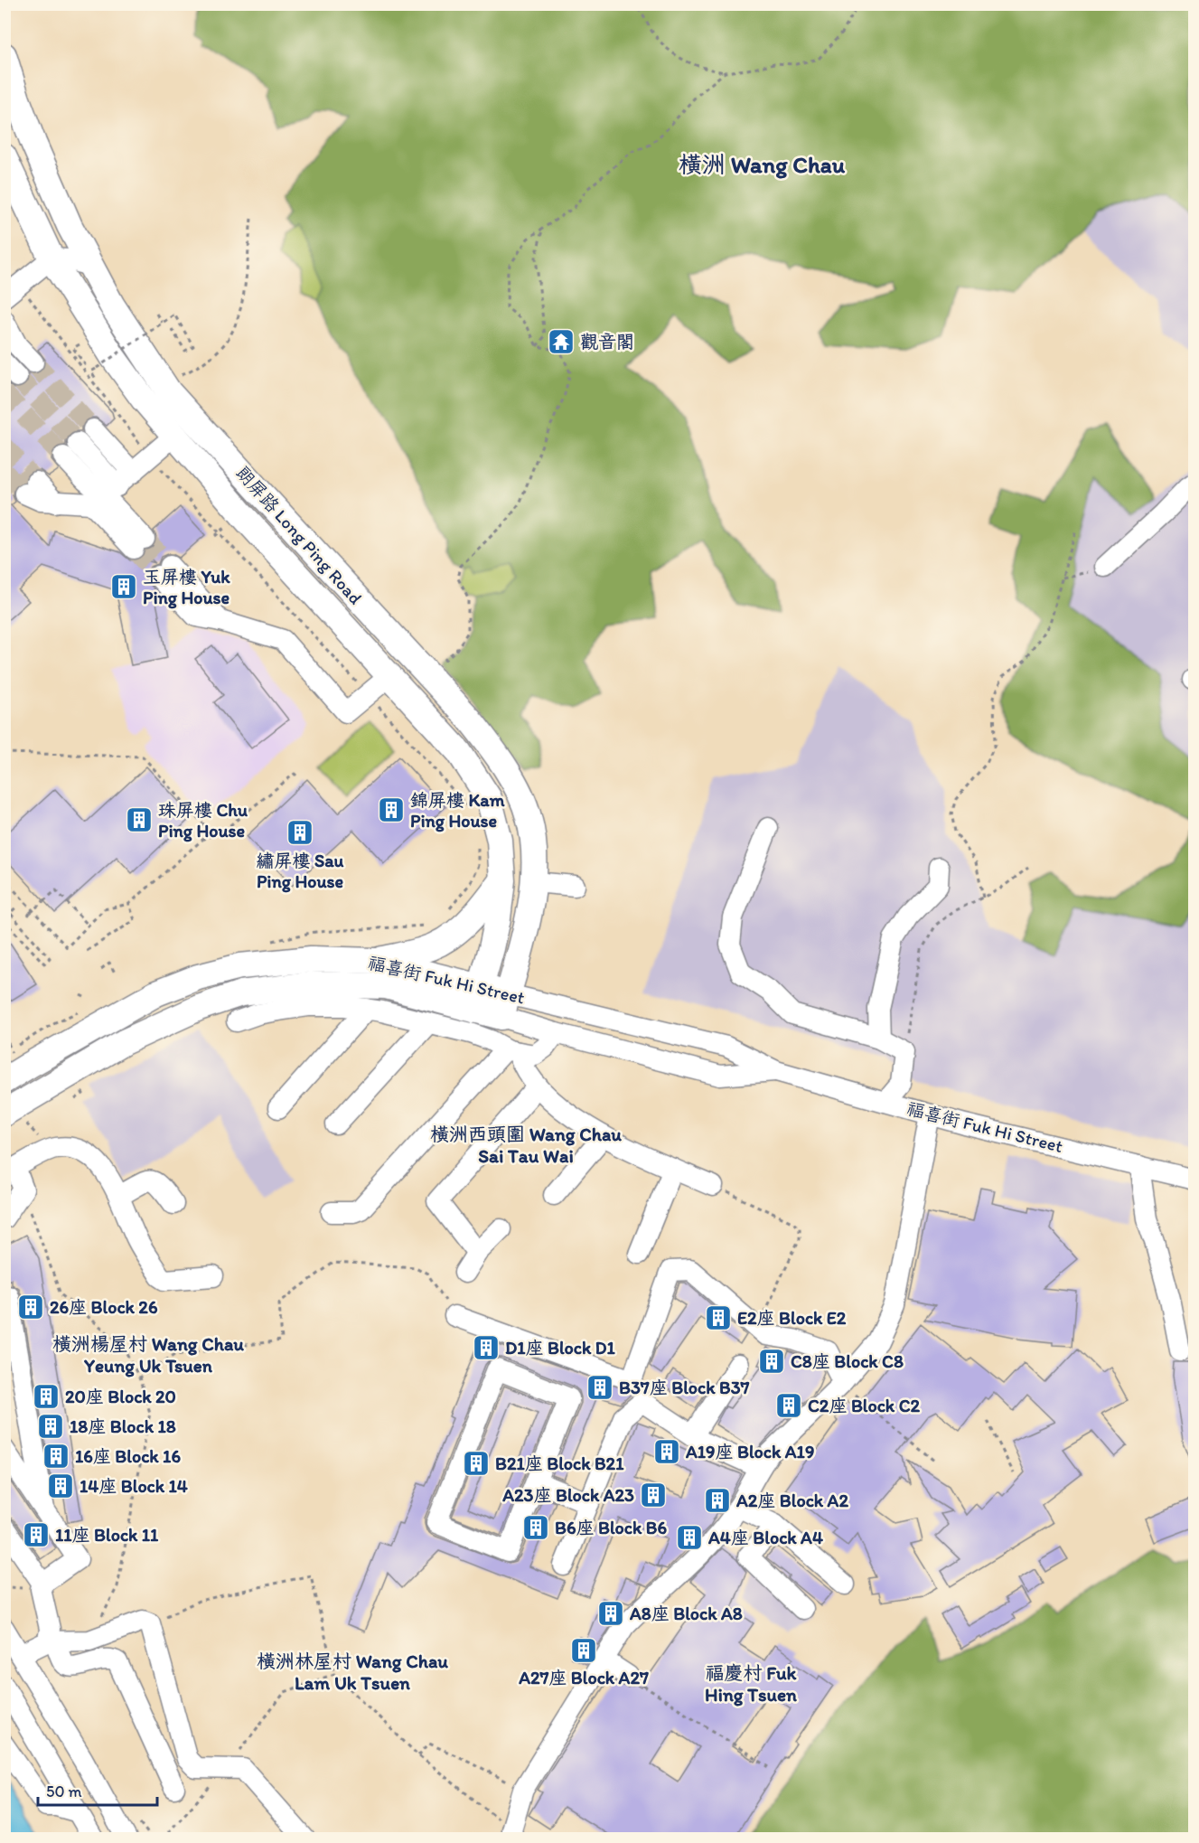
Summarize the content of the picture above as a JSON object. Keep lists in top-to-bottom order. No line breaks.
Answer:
{"streets":{"main road":["朗屏路 Long Ping Road","福喜街 Fuk Hi Street"]},"crossings":[["朗屏路 Long Ping Road","福喜街 Fuk Hi Street"]],"districts":["橫洲 Wang Chau","橫洲西頭圍 Wang Chau Sai Tau Wai","橫洲楊屋村 Wang Chau Yeung Uk Tsuen","橫洲林屋村 Wang Chau Lam Uk Tsuen","福慶村 Fuk Hing Tsuen"],"places":{"temple":["觀音閣"],"building":["玉屏樓 Yuk Ping House","錦屏樓 Kam Ping House","珠屏樓 Chu Ping House","繡屏樓 Sau Ping House","26座 Block 26","E2座 Block E2","D1座 Block D1","C8座 Block C8","B37座 Block B37","20座 Block 20","C2座 Block C2","18座 Block 18","A19座 Block A19","16座 Block 16","B21座 Block B21","14座 Block 14","A23座 Block A23","A2座 Block A2","B6座 Block B6","11座 Block 11","A4座 Block A4","A8座 Block A8","A27座 Block A27"]},"scale_bar":"50 m"}
